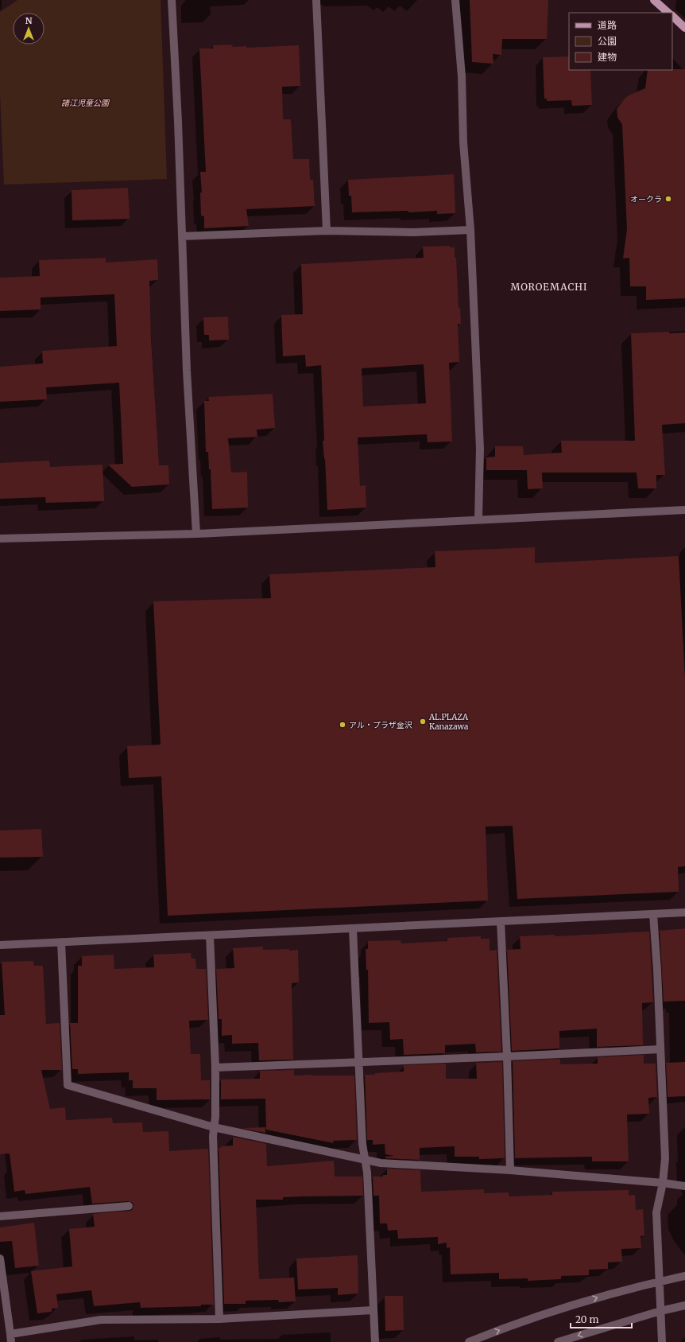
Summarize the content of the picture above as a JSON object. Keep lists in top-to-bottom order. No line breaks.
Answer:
{"districts":["MOROEMACHI"],"parks":["諸江児童公園"],"places":["オークラ","AL.PLAZA Kanazawa","アル・プラザ金沢"],"legend":["道路","公園","建物"],"scale_bar":"20 m","north":"top"}
